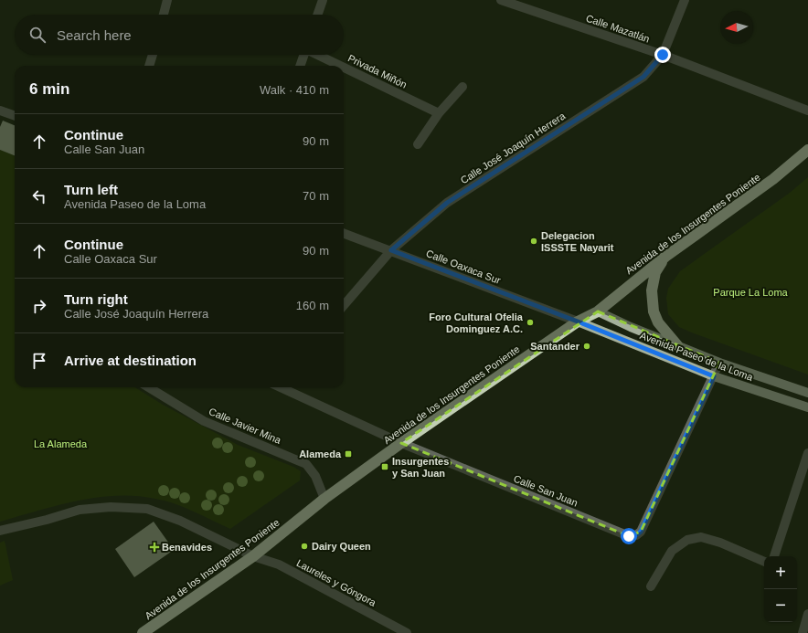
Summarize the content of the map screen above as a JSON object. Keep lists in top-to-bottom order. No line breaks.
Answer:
{"streets":{"highway":["Avenida de los Insurgentes Poniente"],"main road":["Avenida Paseo de la Loma"],"street":["Calle Mazatlán","Privada Miñón","Calle José Joaquín Herrera","Calle Oaxaca Sur","Calle Javier Mina","Calle San Juan","Laureles y Góngora"]},"crossings":[["Calle Mazatlán","Calle José Joaquín Herrera"],["Calle José Joaquín Herrera","Calle Oaxaca Sur"],["Avenida de los Insurgentes Poniente","Calle Oaxaca Sur"],["Avenida de los Insurgentes Poniente","Avenida Paseo de la Loma"],["Avenida de los Insurgentes Poniente","Calle Javier Mina"],["Avenida de los Insurgentes Poniente","Calle San Juan"],["Avenida de los Insurgentes Poniente","Laureles y Góngora"],["Calle Oaxaca Sur","Avenida Paseo de la Loma"],["Avenida Paseo de la Loma","Calle San Juan"]],"parks":["Parque La Loma","La Alameda"],"places":{"other":["Delegacion ISSSTE Nayarit","Foro Cultural Ofelia Dominguez A.C.","Santander","Dairy Queen"],"transit":["Alameda","Insurgentes y San Juan"],"health":["Benavides"]},"north":"left","page":{"search":"Search here","heading":["6 min","Walk · 410 m"],"list":[["Continue","Calle San Juan","90 m"],["Turn left","Avenida Paseo de la Loma","70 m"],["Continue","Calle Oaxaca Sur","90 m"],["Turn right","Calle José Joaquín Herrera","160 m"],"Arrive at destination"],"map_buttons":["+","−"]}}
